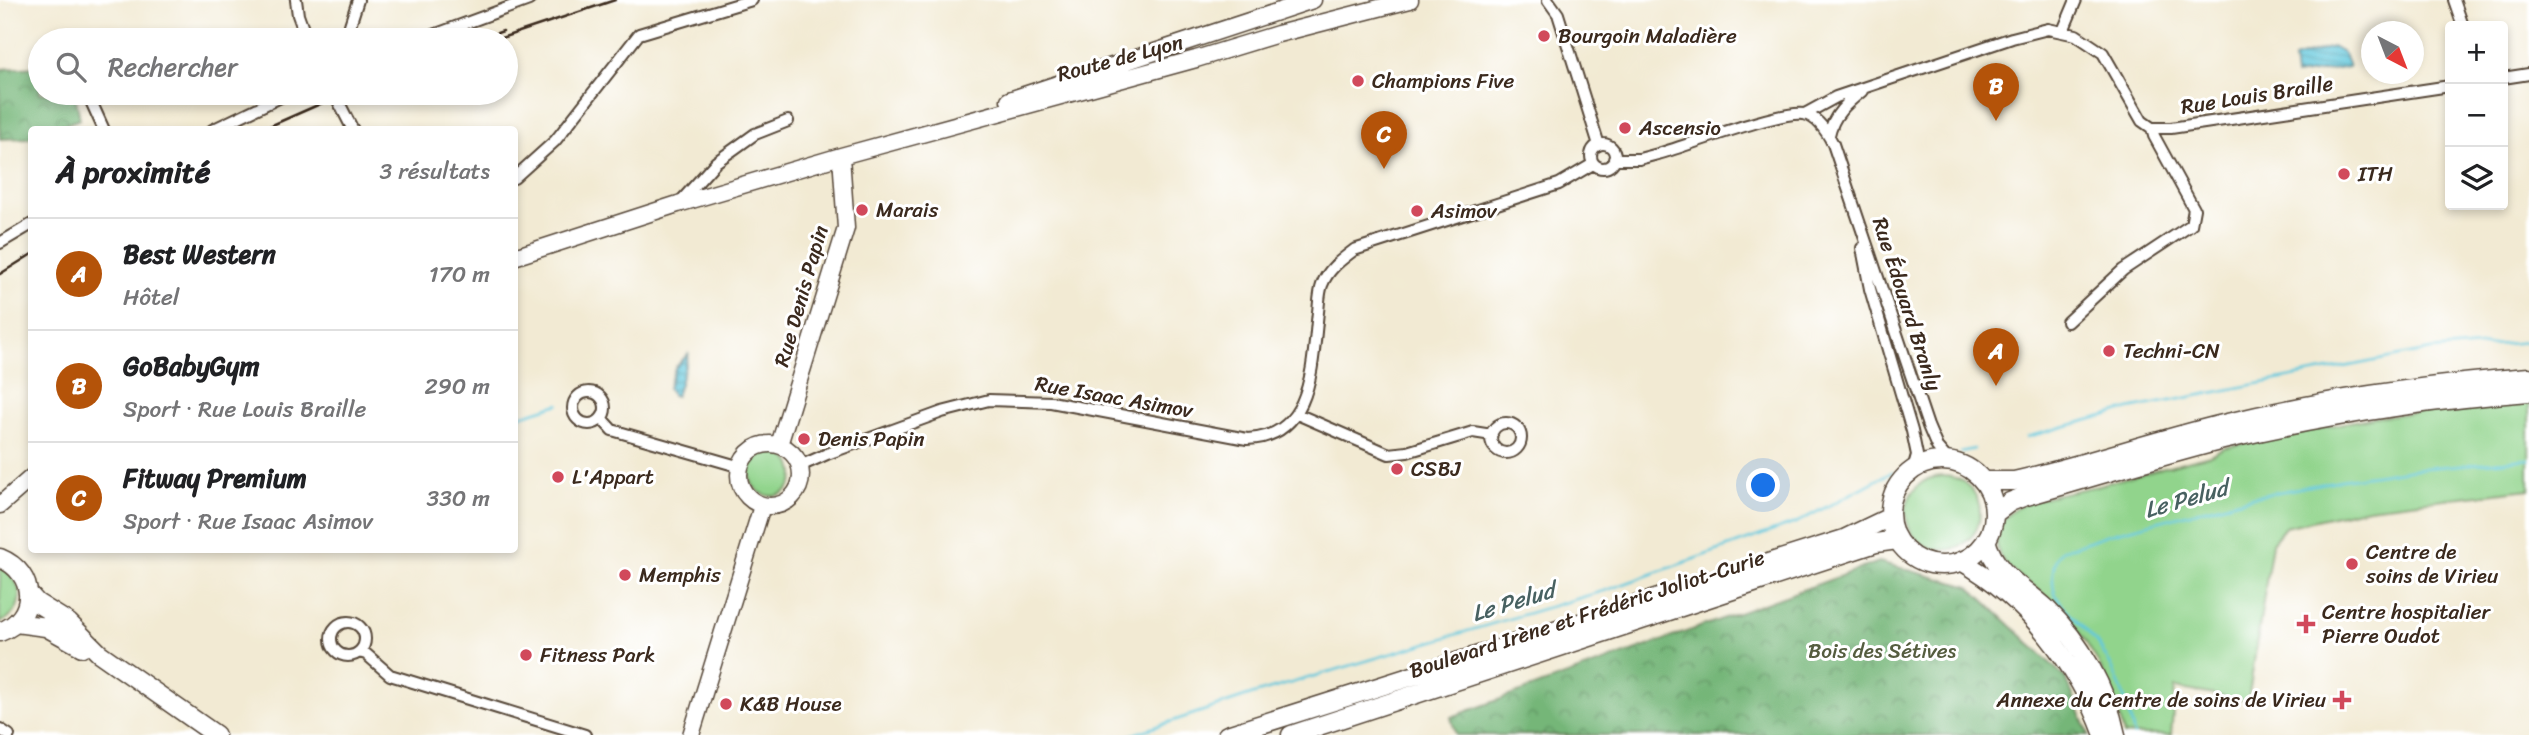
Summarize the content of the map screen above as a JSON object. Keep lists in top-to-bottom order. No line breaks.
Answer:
{"streets":{"main road":["Route de Lyon","Rue Denis Papin","Boulevard Irène et Frédéric Joliot-Curie"],"street":["Rue Louis Braille","Rue Édouard Branly","Rue Isaac Asimov"]},"crossings":[["Route de Lyon","Rue Denis Papin"],["Rue Denis Papin","Rue Isaac Asimov"],["Rue Édouard Branly","Boulevard Irène et Frédéric Joliot-Curie"]],"water":["Le Pelud"],"parks":["Bois des Sétives"],"places":{"other":["Bourgoin Maladière","Champions Five","Ascensio","ITH","Marais","Asimov","Techni-CN","Denis Papin","CSBJ","L'Appart","Centre de soins de Virieu","Memphis","Fitness Park","K&B House"],"health":["Centre hospitalier Pierre Oudot","Annexe du Centre de soins de Virieu"]},"north":"bottom right","page":{"map_buttons":["+","−"],"search":"Rechercher","pins":["B","C","A"],"heading":["À proximité","3 résultats"],"list":[{"mark":"A","name":"Best Western","note":"Hôtel","value":"170 m"},{"mark":"B","name":"GoBabyGym","note":"Sport · Rue Louis Braille","value":"290 m"},{"mark":"C","name":"Fitway Premium","note":"Sport · Rue Isaac Asimov","value":"330 m"}]}}
